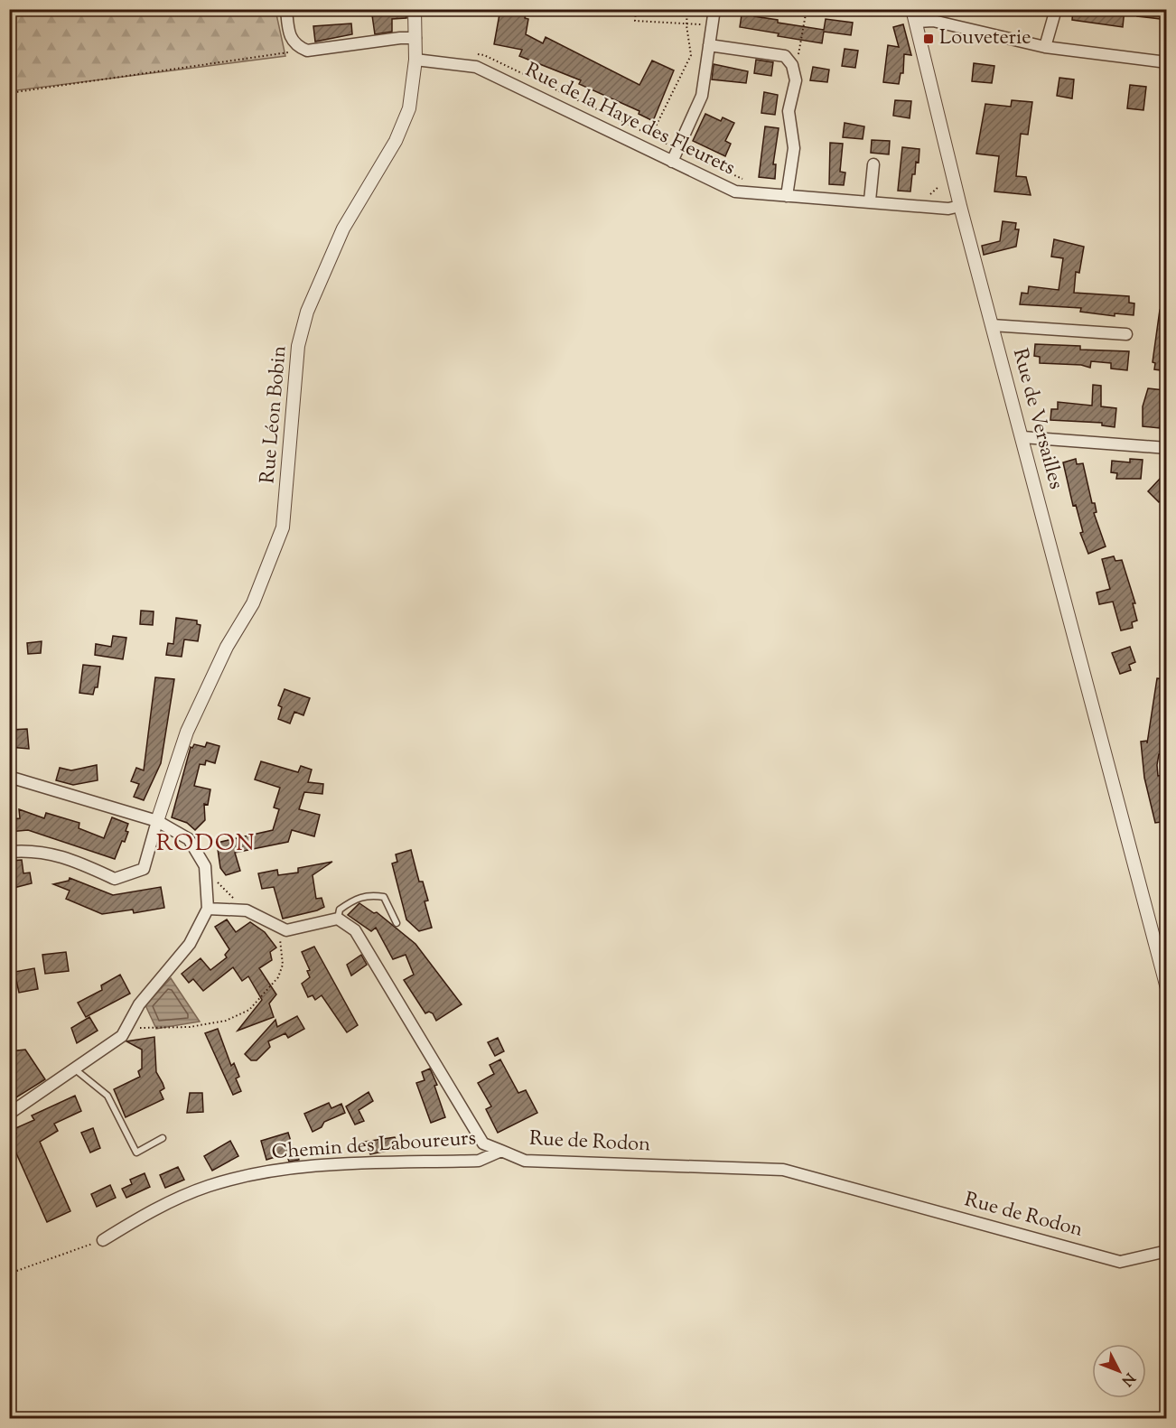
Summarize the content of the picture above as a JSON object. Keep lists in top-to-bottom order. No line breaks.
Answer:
{"streets":{"street":["Rue de la Haye des Fleurets","Rue Léon Bobin","Rue de Versailles","Rue de Rodon","Chemin des Laboureurs"]},"crossings":[["Rue de la Haye des Fleurets","Rue Léon Bobin"],["Rue de la Haye des Fleurets","Rue de Versailles"],["Rue de Rodon","Chemin des Laboureurs"]],"districts":["RODON"],"places":{"transit":["Louveterie"]},"north":"bottom right"}
